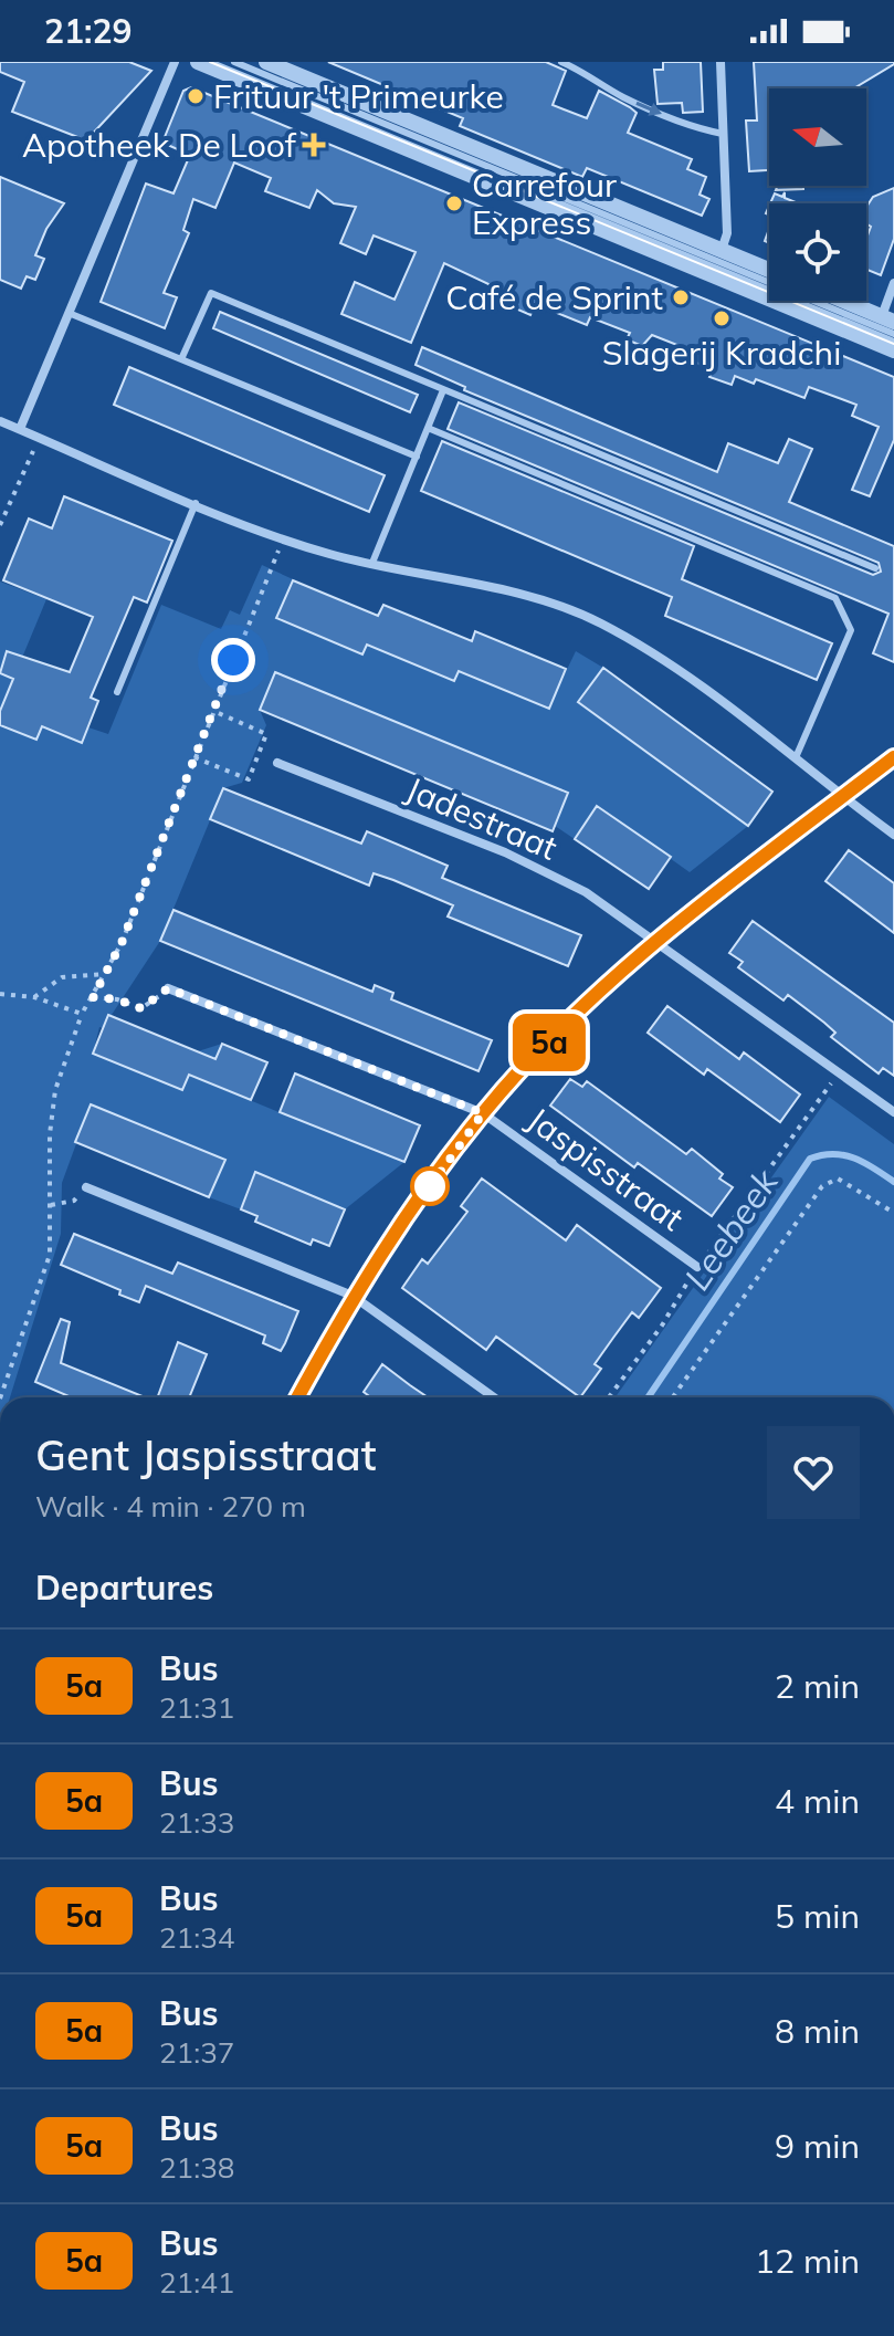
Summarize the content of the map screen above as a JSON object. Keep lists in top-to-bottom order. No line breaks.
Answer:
{"streets":{"street":["Jadestraat","Jaspisstraat"]},"water":["Leebeek"],"places":{"other":["Frituur 't Primeurke","Carrefour Express","Café de Sprint","Slagerij Kradchi"],"health":["Apotheek De Loof"]},"lines":["bus line 5a"],"north":"left","page":{"status":"21:29","on_map":"5a","heading":[["Gent Jaspisstraat","Walk · 4 min · 270 m"],"Departures"],"list":[{"mark":"5a","name":"Bus","note":"21:31","value":"2 min"},{"mark":"5a","name":"Bus","note":"21:33","value":"4 min"},{"mark":"5a","name":"Bus","note":"21:34","value":"5 min"},{"mark":"5a","name":"Bus","note":"21:37","value":"8 min"},{"mark":"5a","name":"Bus","note":"21:38","value":"9 min"},{"mark":"5a","name":"Bus","note":"21:41","value":"12 min"}]}}
